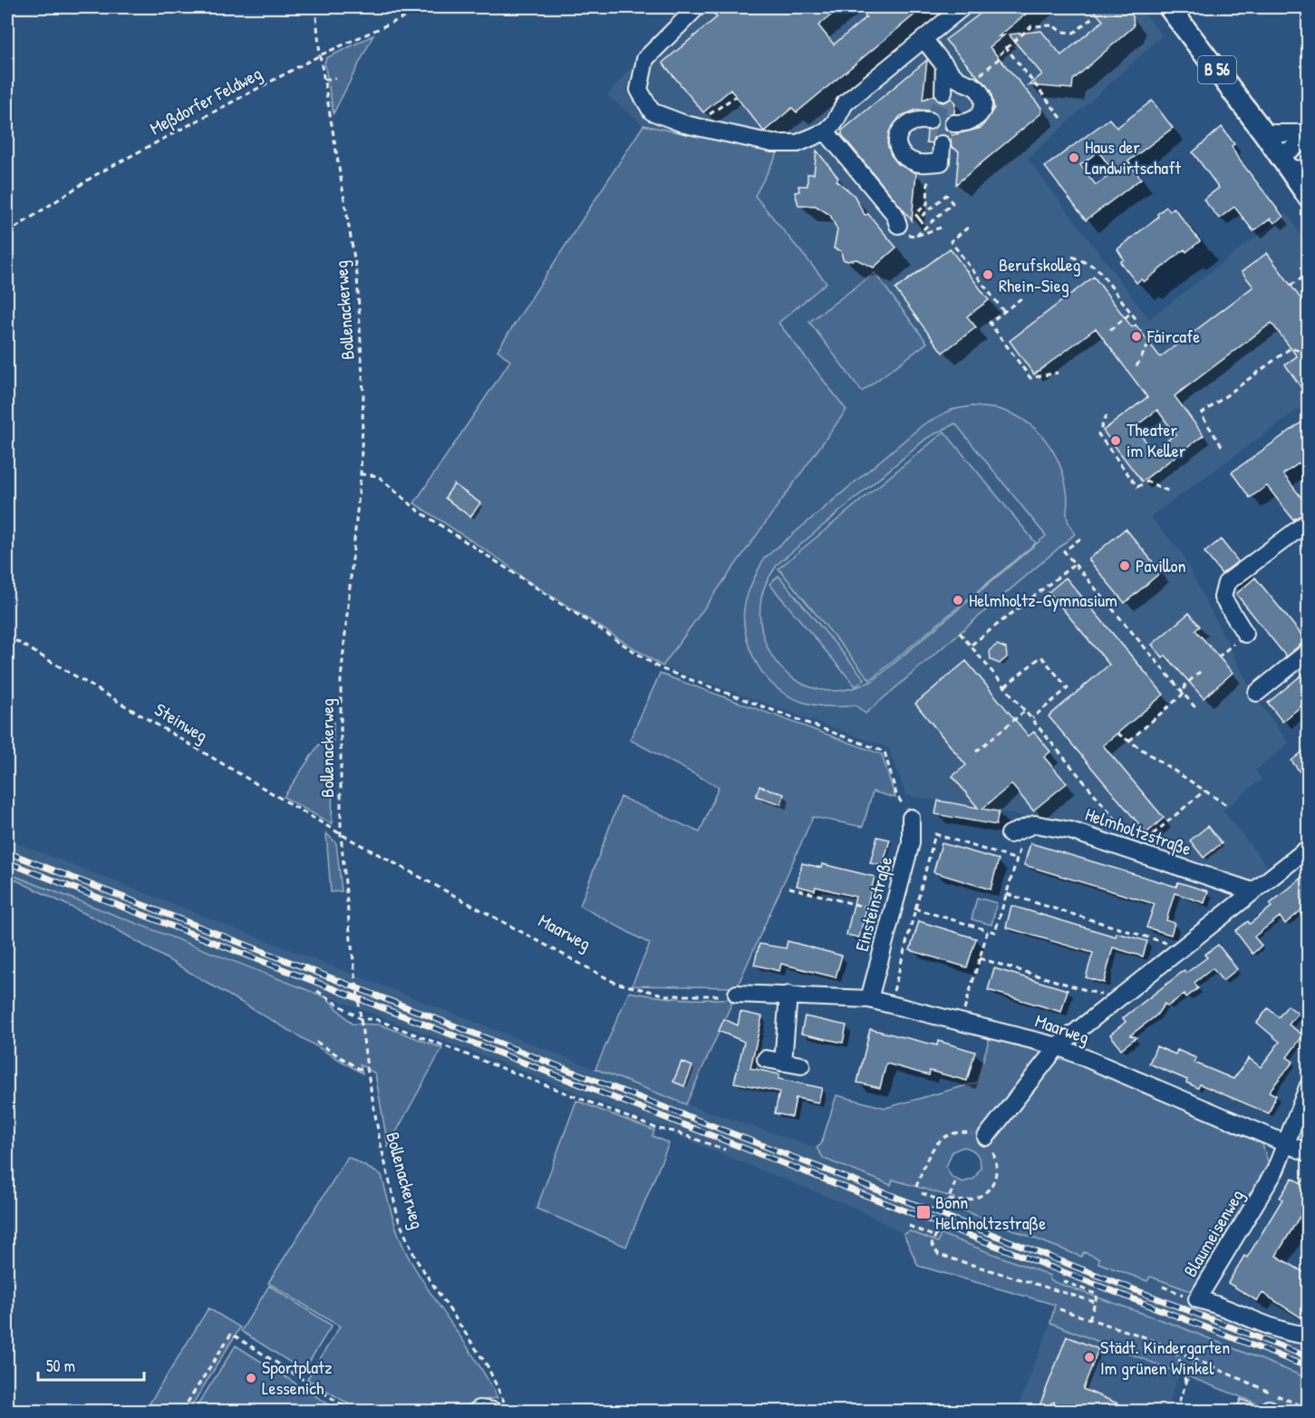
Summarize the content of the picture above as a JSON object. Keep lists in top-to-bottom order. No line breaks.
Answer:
{"streets":{"main road":["B 56"],"street":["Helmholtzstraße","Einsteinstraße","Maarweg","Blaumeisenweg"],"path":["Meßdorfer Feldweg","Bollenackerweg","Steinweg"]},"crossings":[["Meßdorfer Feldweg","Bollenackerweg"],["Bollenackerweg","Steinweg"],["Bollenackerweg","Maarweg"],["Steinweg","Maarweg"],["Einsteinstraße","Maarweg"],["Maarweg","Blaumeisenweg"]],"places":{"other":["Haus der Landwirtschaft","Berufskolleg Rhein-Sieg","Faircafe","Theater im Keller","Pavillon","Helmholtz-Gymnasium","Städt. Kindergarten Im grünen Winkel","Sportplatz Lessenich"],"transit":["Bonn Helmholtzstraße"]},"scale_bar":"50 m"}
